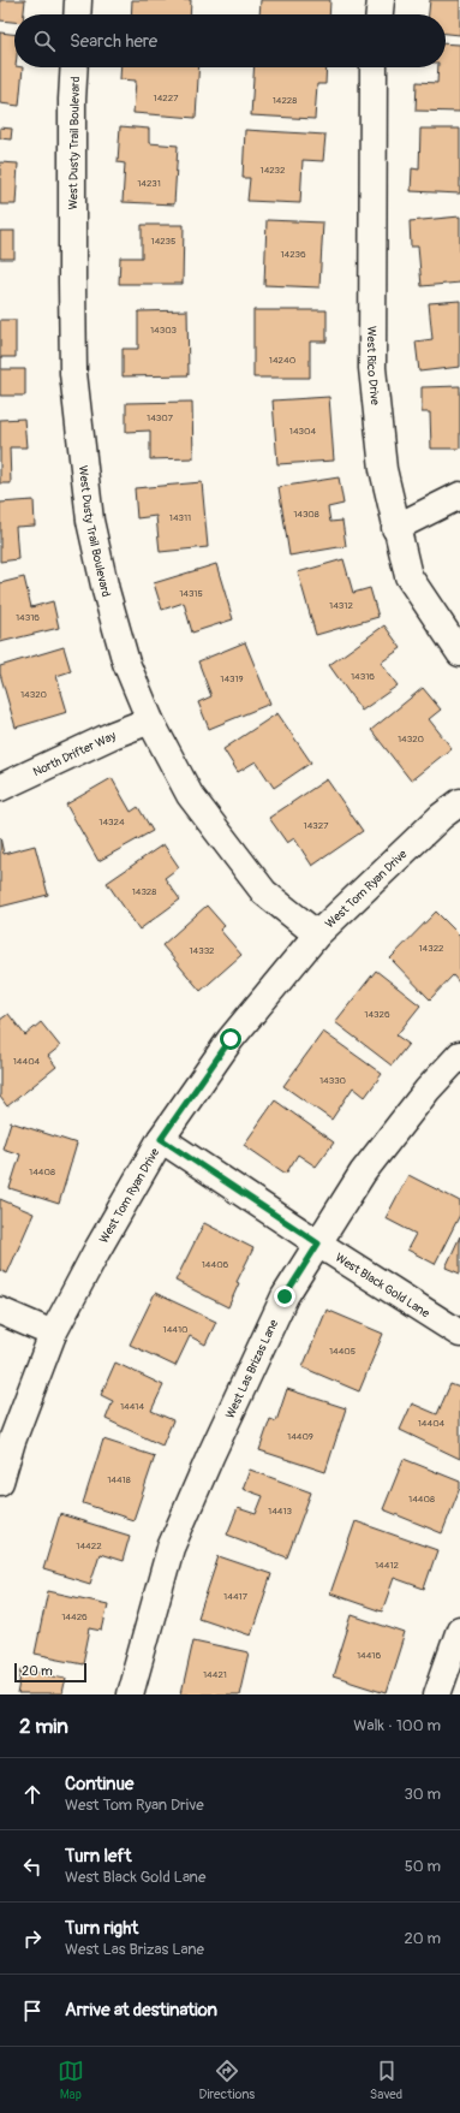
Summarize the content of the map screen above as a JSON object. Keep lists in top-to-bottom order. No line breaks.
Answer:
{"streets":{"street":["West Dusty Trail Boulevard","West Rico Drive","North Drifter Way","West Tom Ryan Drive","West Black Gold Lane","West Las Brizas Lane"]},"crossings":[["West Dusty Trail Boulevard","North Drifter Way"],["West Dusty Trail Boulevard","West Tom Ryan Drive"],["West Tom Ryan Drive","West Black Gold Lane"],["West Black Gold Lane","West Las Brizas Lane"]],"house_numbers":["14227","14228","14232","14231","14235","14236","14303","14240","14307","14304","14308","14311","14315","14312","14316","14316","14319","14320","14320","14324","14327","14328","14322","14332","14326","14404","14330","14408","14406","14410","14405","14414","14404","14409","14418","14408","14413","14422","14412","14417","14426","14416","14421"],"scale_bar":"20 m","page":{"search":"Search here","scale":"20 m","heading":["2 min","Walk · 100 m"],"list":[["Continue","West Tom Ryan Drive","30 m"],["Turn left","West Black Gold Lane","50 m"],["Turn right","West Las Brizas Lane","20 m"],"Arrive at destination"],"nav":["Map","Directions","Saved"]}}
